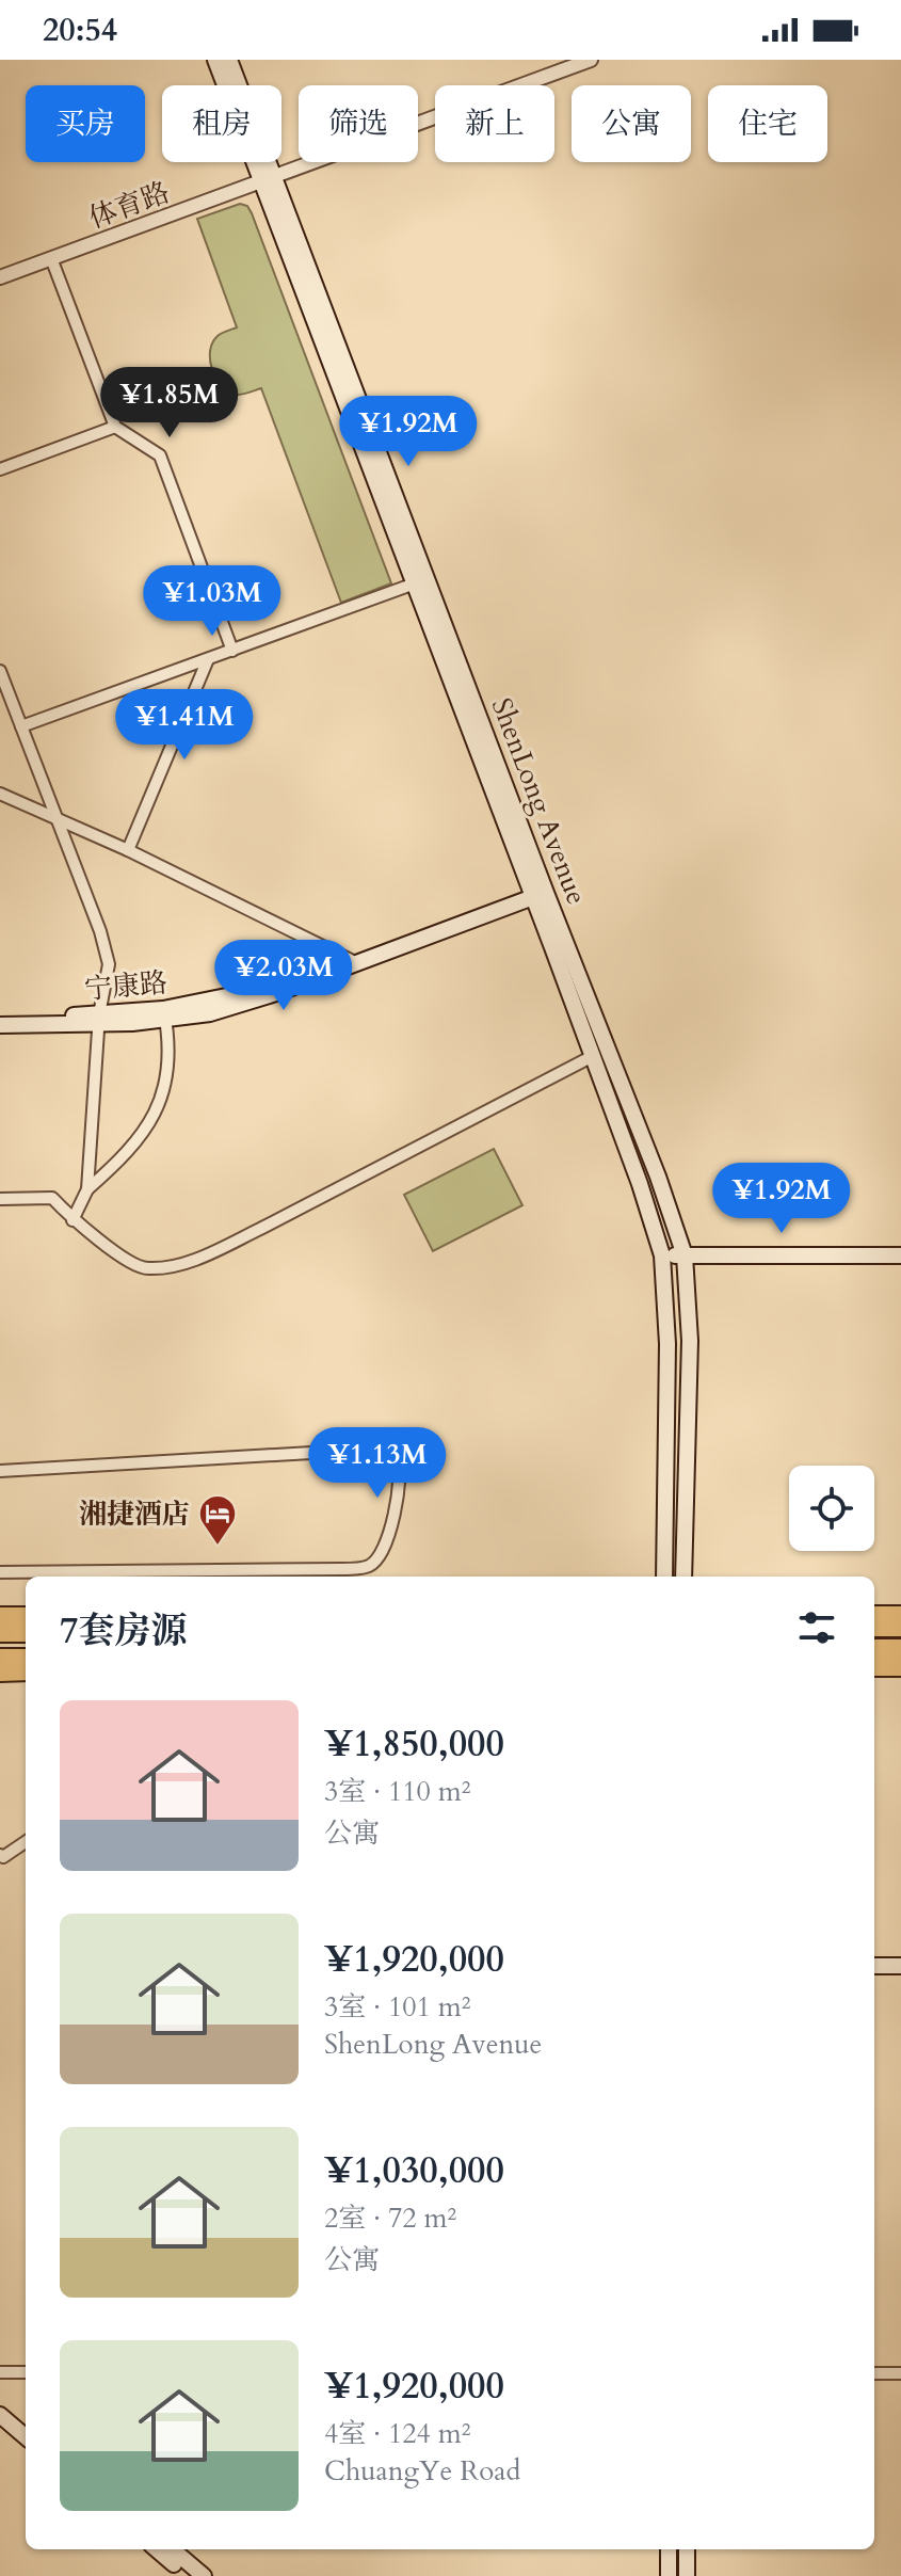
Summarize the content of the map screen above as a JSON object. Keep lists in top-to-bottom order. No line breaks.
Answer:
{"streets":{"main road":["ShenLong Avenue","宁康路"],"street":["体育路"]},"crossings":[["体育路","ShenLong Avenue"],["ShenLong Avenue","宁康路"]],"places":{"hotel":["湘捷酒店"]},"page":{"status":"20:54","chip":["买房","租房","筛选","新上","公寓","住宅"],"price":["¥1.85M","¥1.92M","¥1.03M","¥1.41M","¥2.03M","¥1.92M","¥1.13M"],"heading":"7套房源","list":[{"name":"¥1,850,000","note":"3室 · 110 m² · 公寓"},{"name":"¥1,920,000","note":"3室 · 101 m² · ShenLong Avenue"},{"name":"¥1,030,000","note":"2室 · 72 m² · 公寓"},{"name":"¥1,920,000","note":"4室 · 124 m² · ChuangYe Road"}]}}
